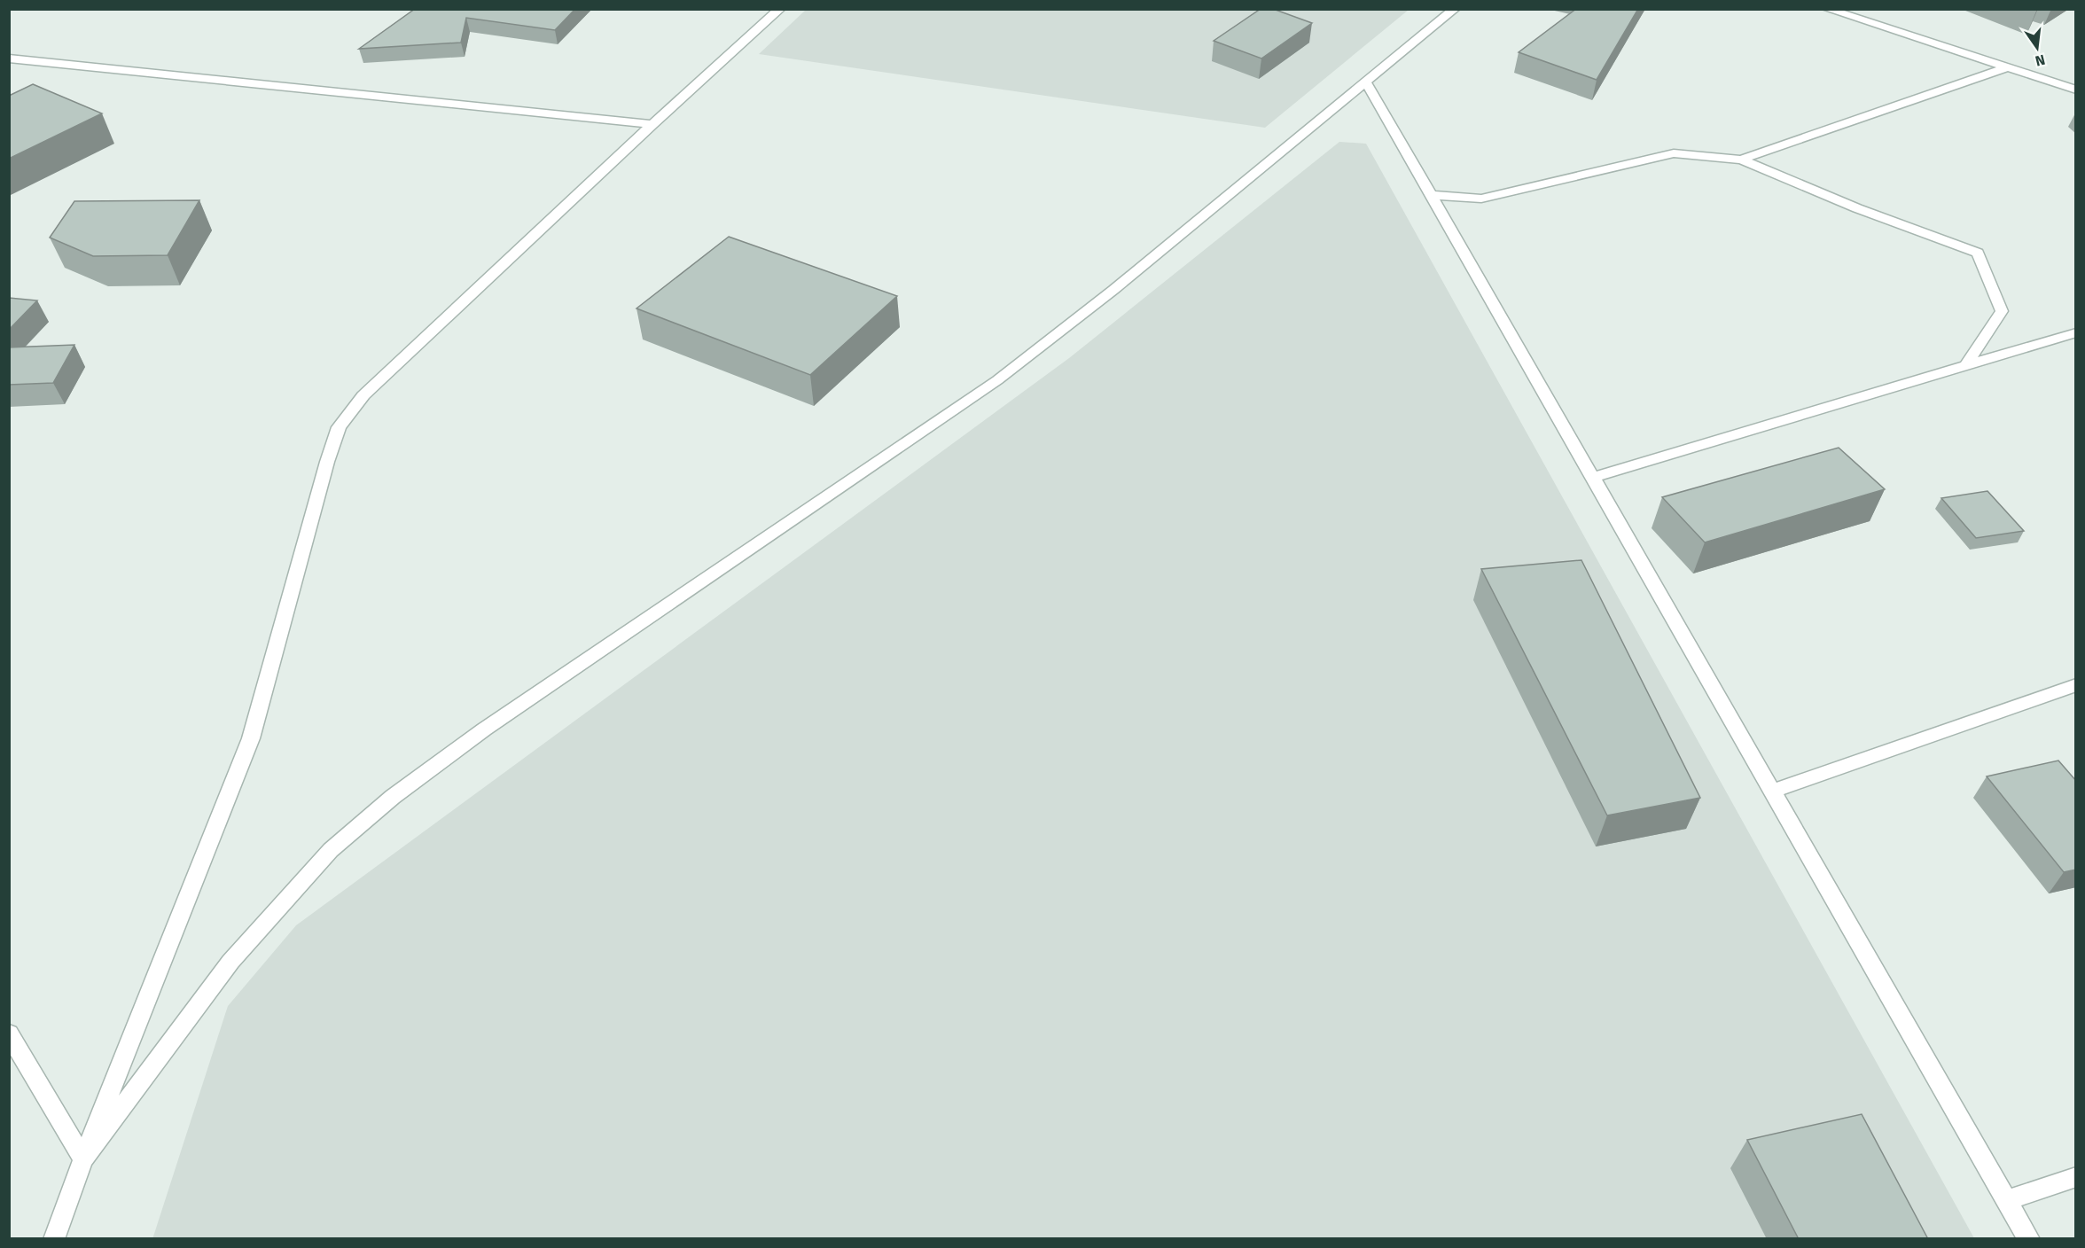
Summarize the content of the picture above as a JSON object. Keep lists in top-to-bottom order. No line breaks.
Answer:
{"north":"bottom"}
